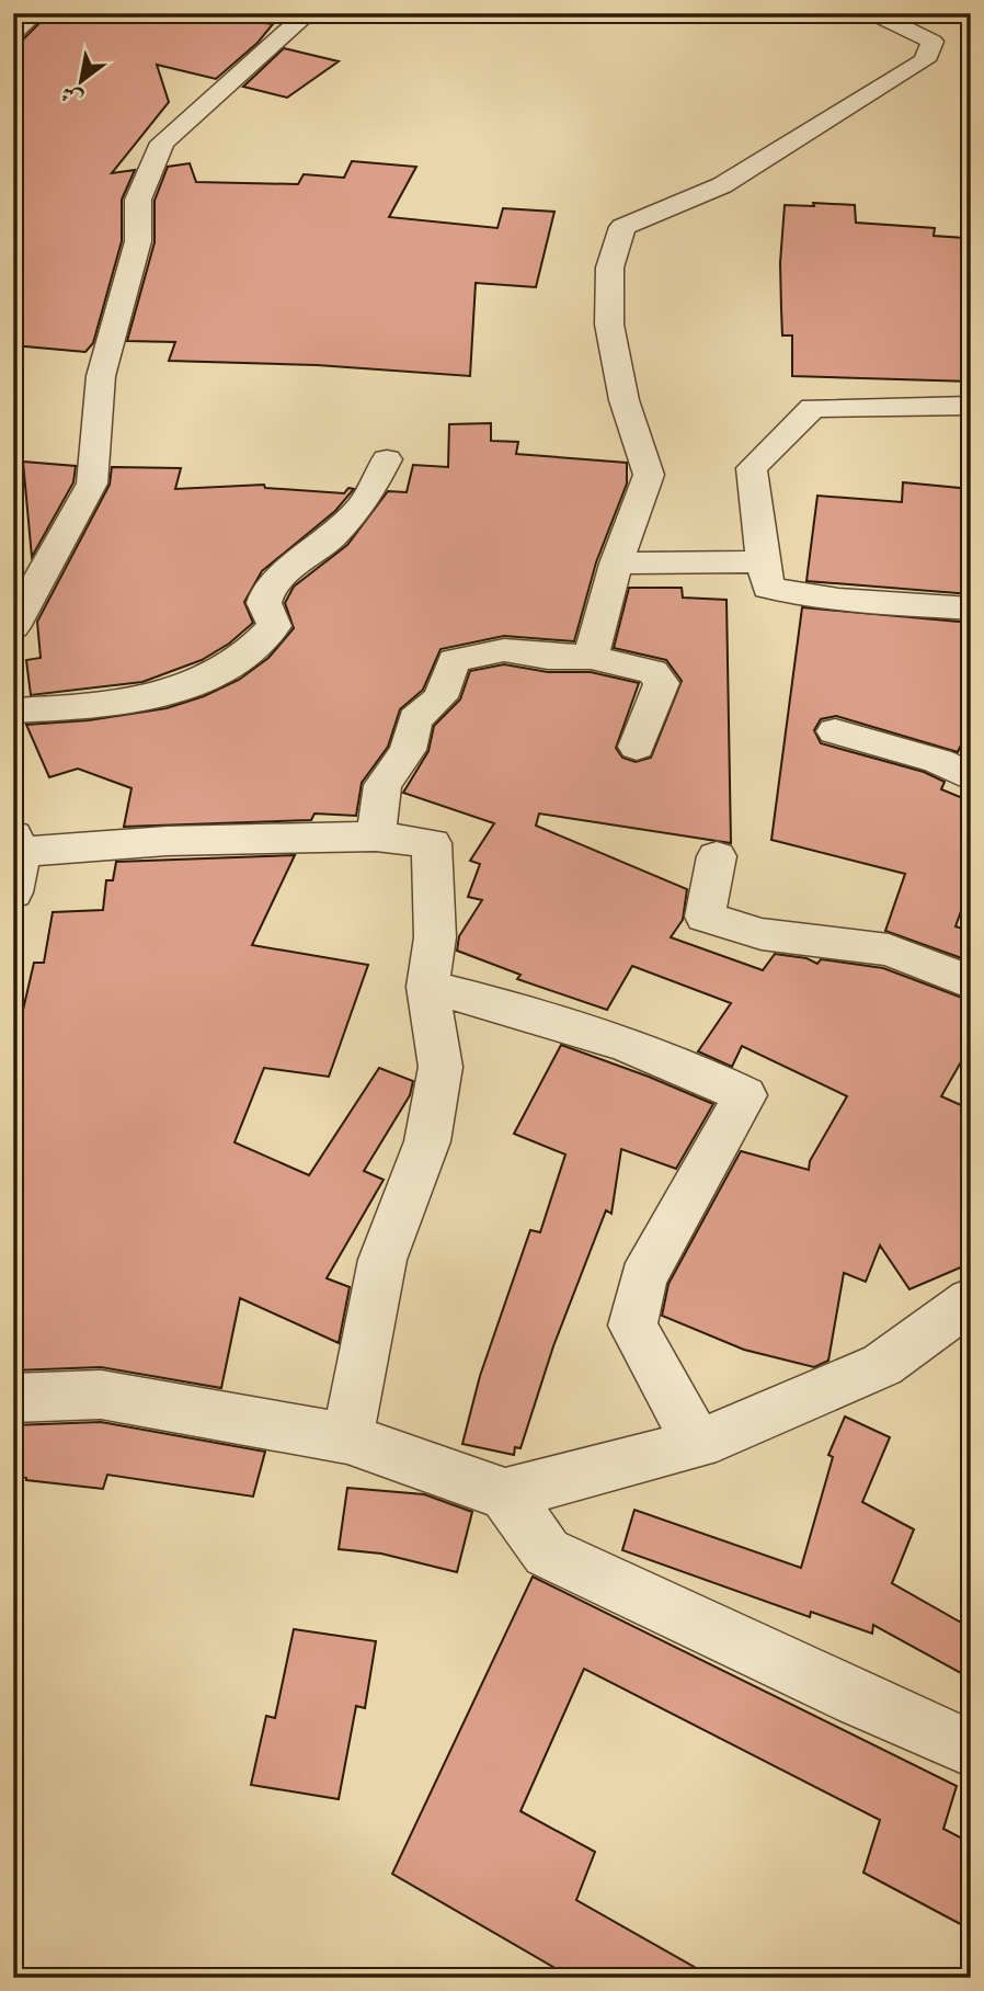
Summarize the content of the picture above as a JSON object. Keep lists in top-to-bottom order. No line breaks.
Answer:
{"north":"bottom left"}
